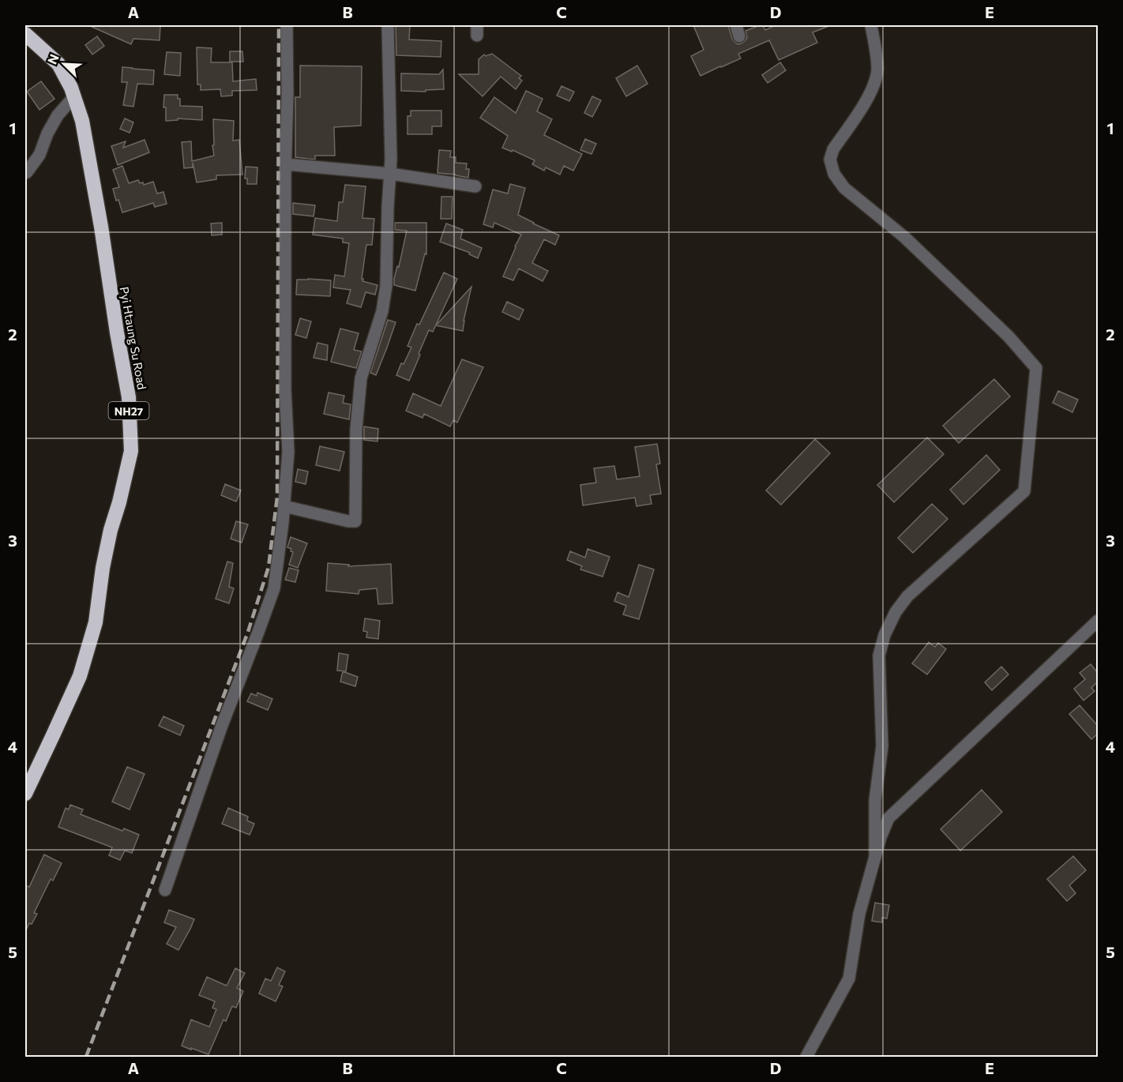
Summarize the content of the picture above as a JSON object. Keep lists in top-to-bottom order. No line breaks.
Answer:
{"streets":{"highway":["Pyi Htaung Su Road","NH27"]},"north":"top left","grid":{"columns":["A","B","C","D","E"],"rows":["1","2","3","4","5"]}}
